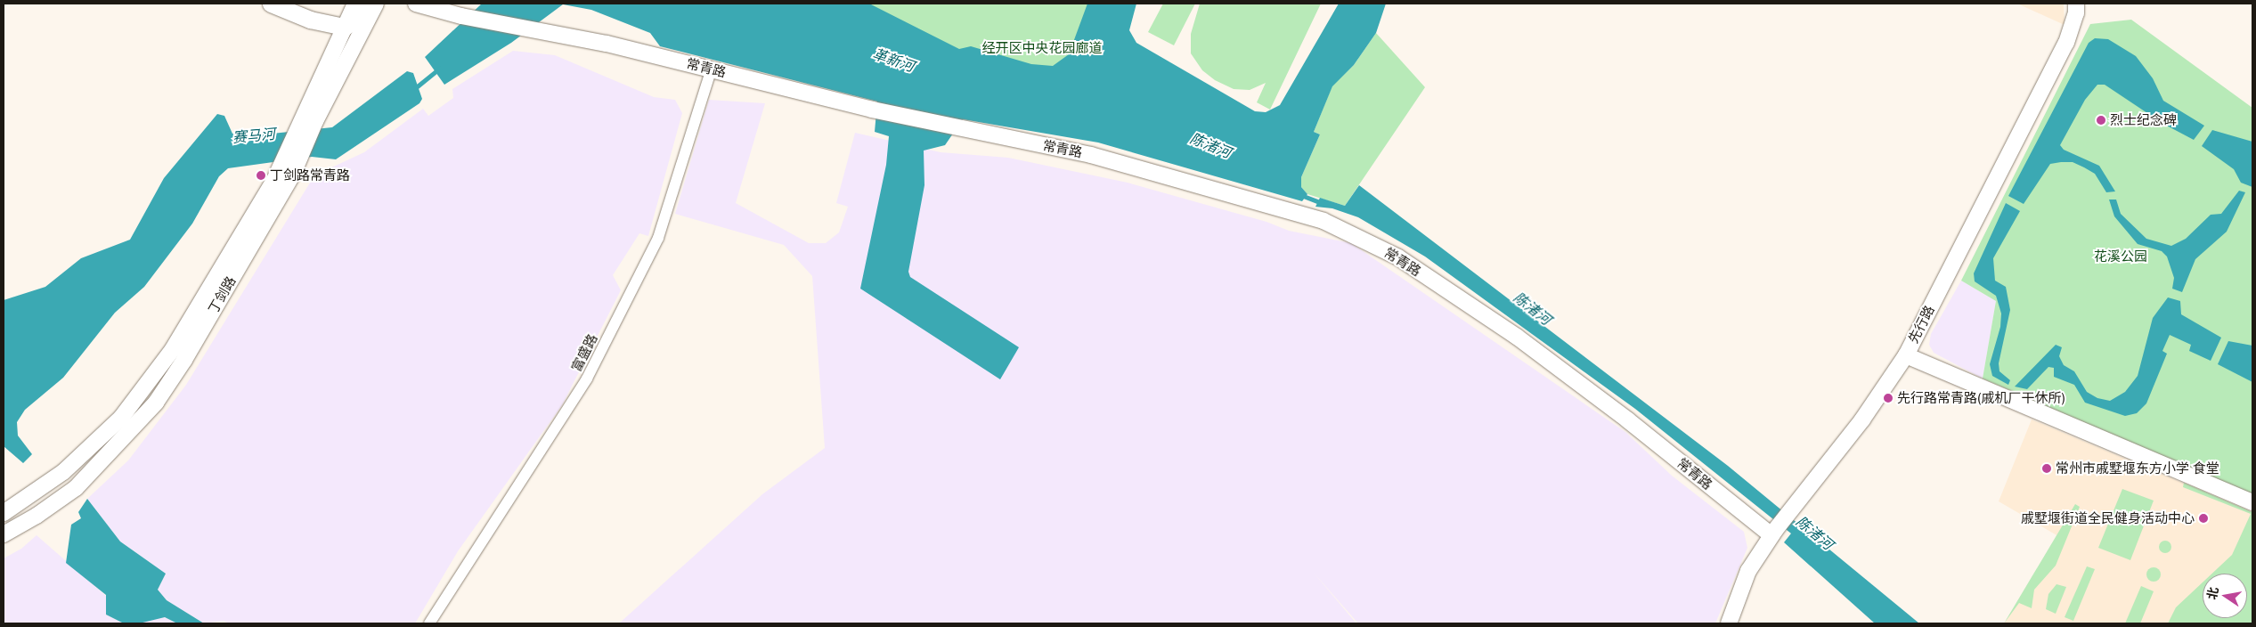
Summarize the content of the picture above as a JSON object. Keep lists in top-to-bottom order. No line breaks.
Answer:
{"streets":{"street":["常青路","丁剑路","先行路","富盛路"]},"crossings":[["常青路","先行路"],["常青路","富盛路"]],"water":["革新河","赛马河","陈渚河"],"parks":["经开区中央花园廊道","花溪公园"],"places":["烈士纪念碑","丁剑路常青路","先行路常青路(戚机厂干休所)","常州市戚墅堰东方小学 食堂","戚墅堰街道全民健身活动中心"],"north":"left"}
